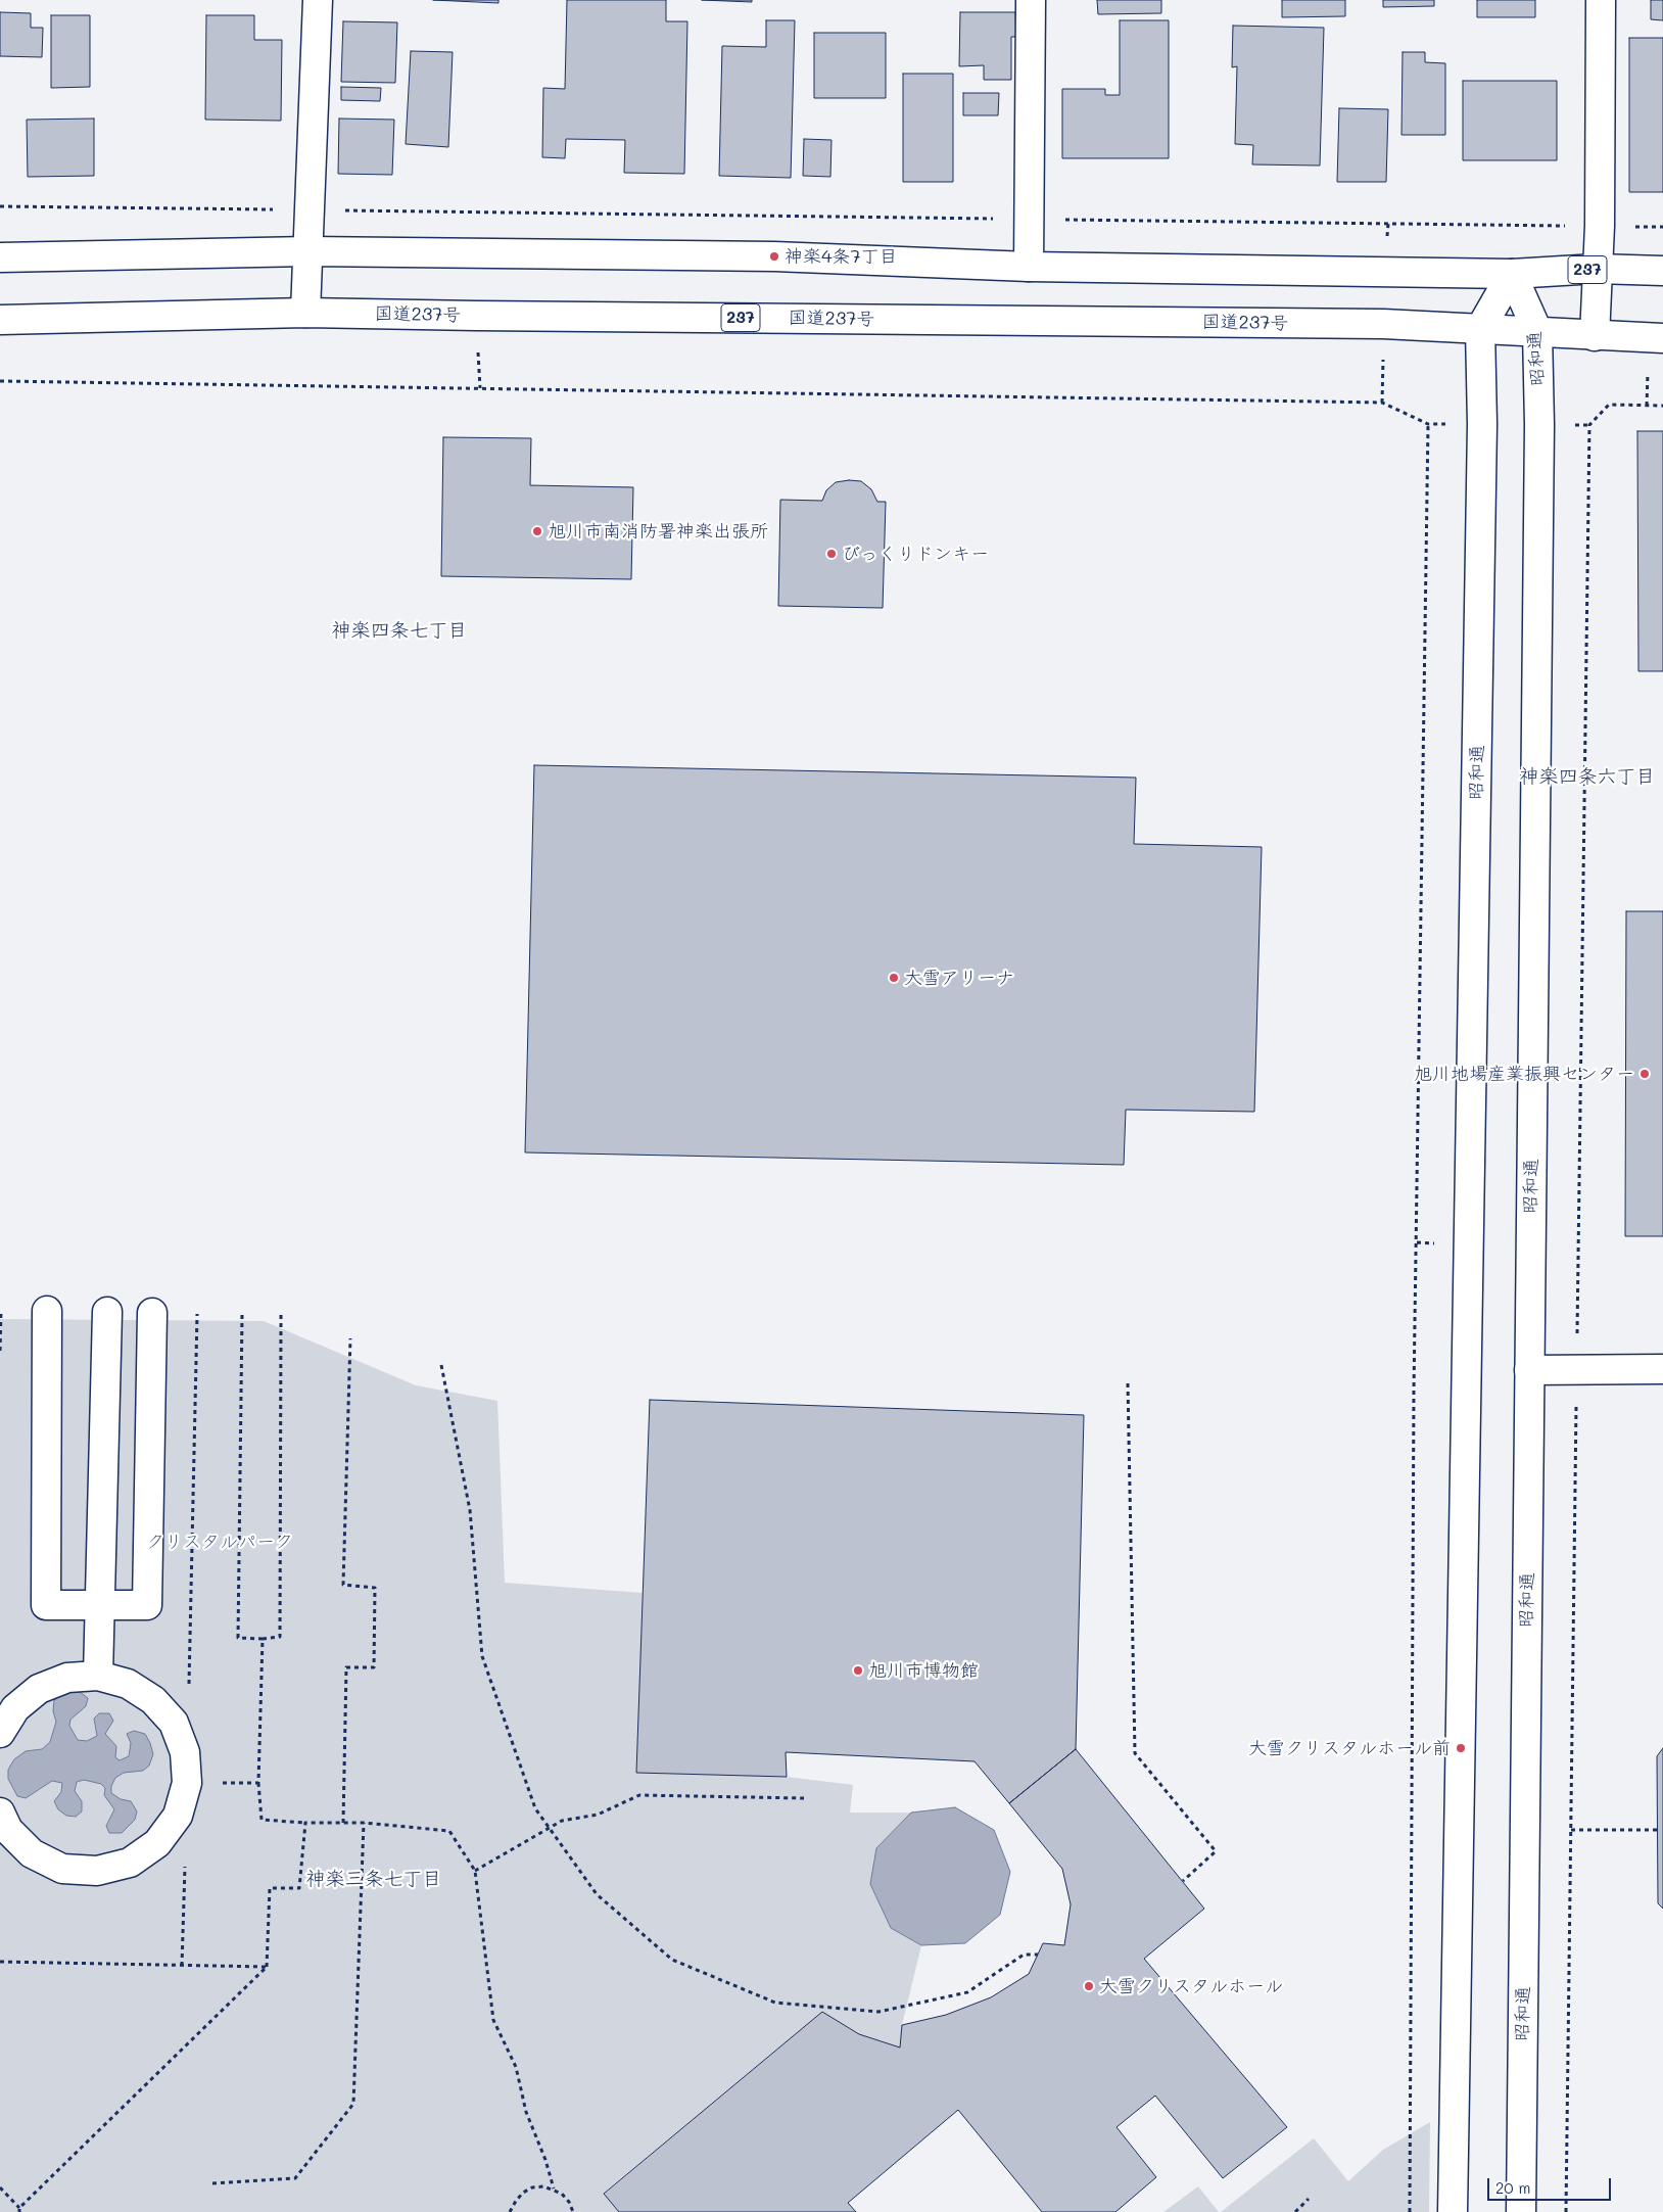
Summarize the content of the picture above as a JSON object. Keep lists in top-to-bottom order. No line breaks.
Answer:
{"streets":{"main road":["237","国道237号","昭和通"]},"crossings":[["237","昭和通"],["国道237号","昭和通"]],"districts":["神楽四条七丁目","神楽四条六丁目","神楽三条七丁目"],"parks":["クリスタルパーク"],"places":["神楽4条7丁目","旭川市南消防署神楽出張所","びっくりドンキー","大雪アリーナ","旭川地場産業振興センター","旭川市博物館","大雪クリスタルホール前","大雪クリスタルホール"],"scale_bar":"20 m"}
